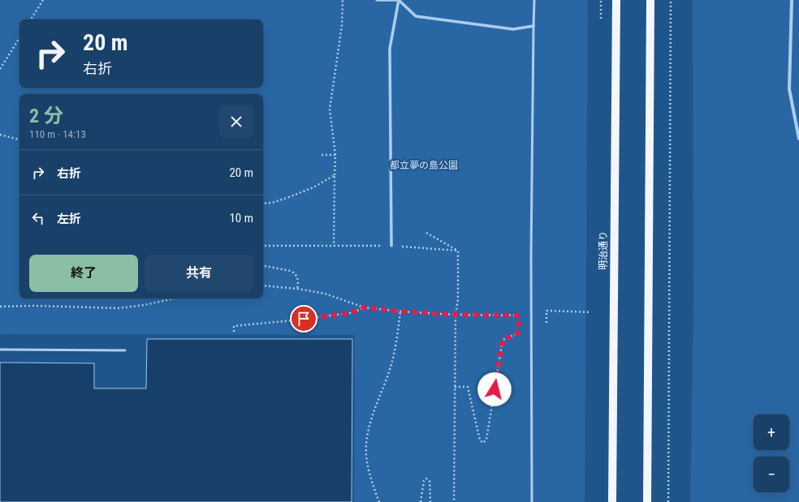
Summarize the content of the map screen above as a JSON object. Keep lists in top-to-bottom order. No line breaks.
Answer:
{"streets":{"main road":["明治通り"]},"parks":["都立夢の島公園"],"page":{"turn":["20 m","右折"],"heading":["2 分","110 m · 14:13"],"list":[{"name":"右折","value":"20 m"},{"name":"左折","value":"10 m"}],"buttons":["終了","共有"],"map_buttons":["+","−"]}}
